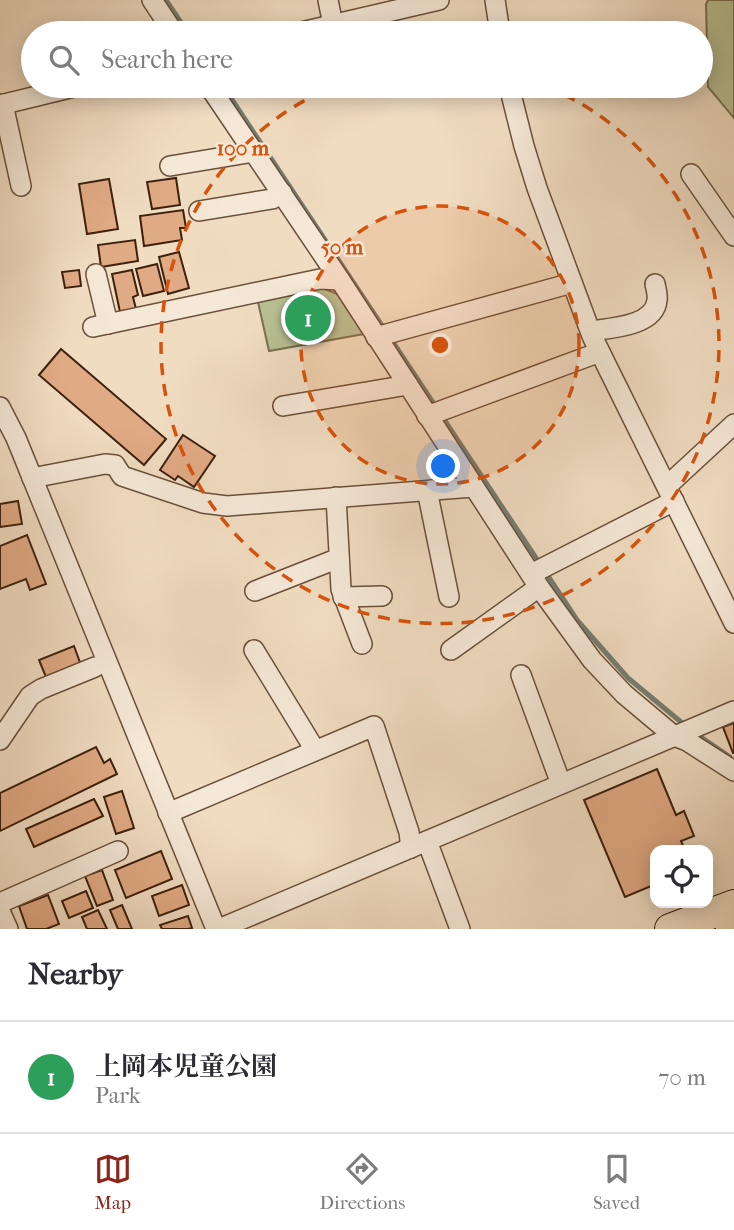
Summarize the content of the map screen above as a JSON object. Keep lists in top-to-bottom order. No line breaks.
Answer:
{"page":{"search":"Search here","pins":"1","heading":"Nearby","list":[{"mark":"1","name":"上岡本児童公園","note":"Park","value":"70 m"}],"nav":["Map","Directions","Saved"]},"rings":["100 m","50 m"]}
